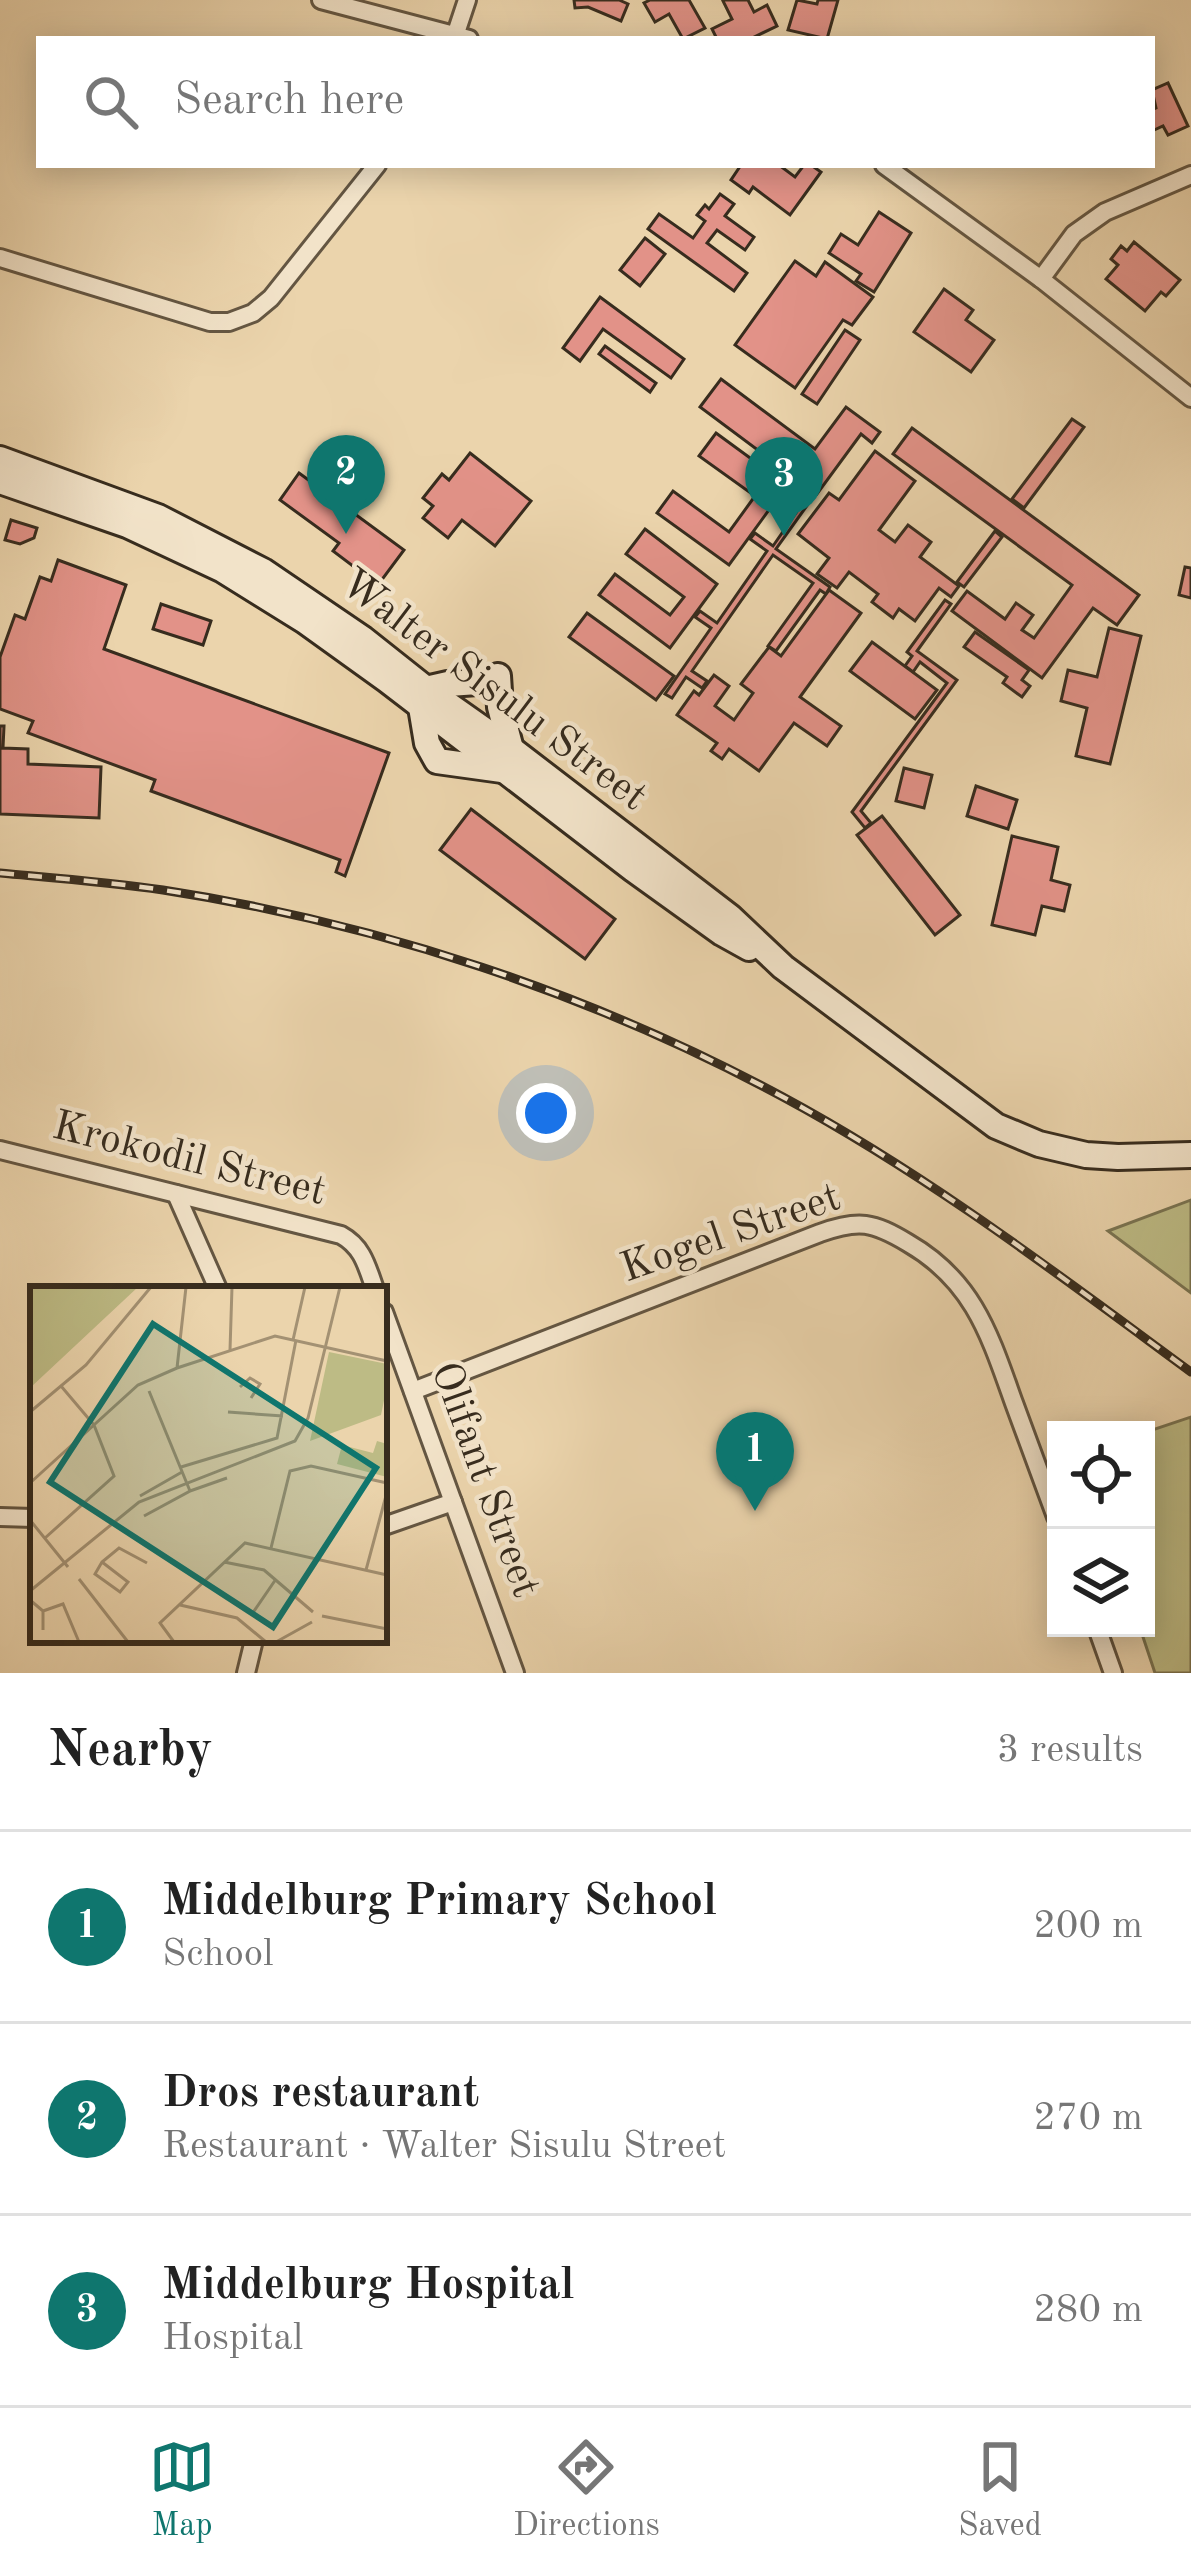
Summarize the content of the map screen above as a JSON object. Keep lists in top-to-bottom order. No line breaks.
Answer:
{"streets":{"main road":["Walter Sisulu Street"],"street":["Krokodil Street","Kogel Street","Olifant Street"]},"crossings":[["Kogel Street","Olifant Street"]],"page":{"search":"Search here","pins":["2","3","1"],"heading":["Nearby","3 results"],"list":[{"mark":"1","name":"Middelburg Primary School","note":"School","value":"200 m"},{"mark":"2","name":"Dros restaurant","note":"Restaurant · Walter Sisulu Street","value":"270 m"},{"mark":"3","name":"Middelburg Hospital","note":"Hospital","value":"280 m"}],"nav":["Map","Directions","Saved"]}}
